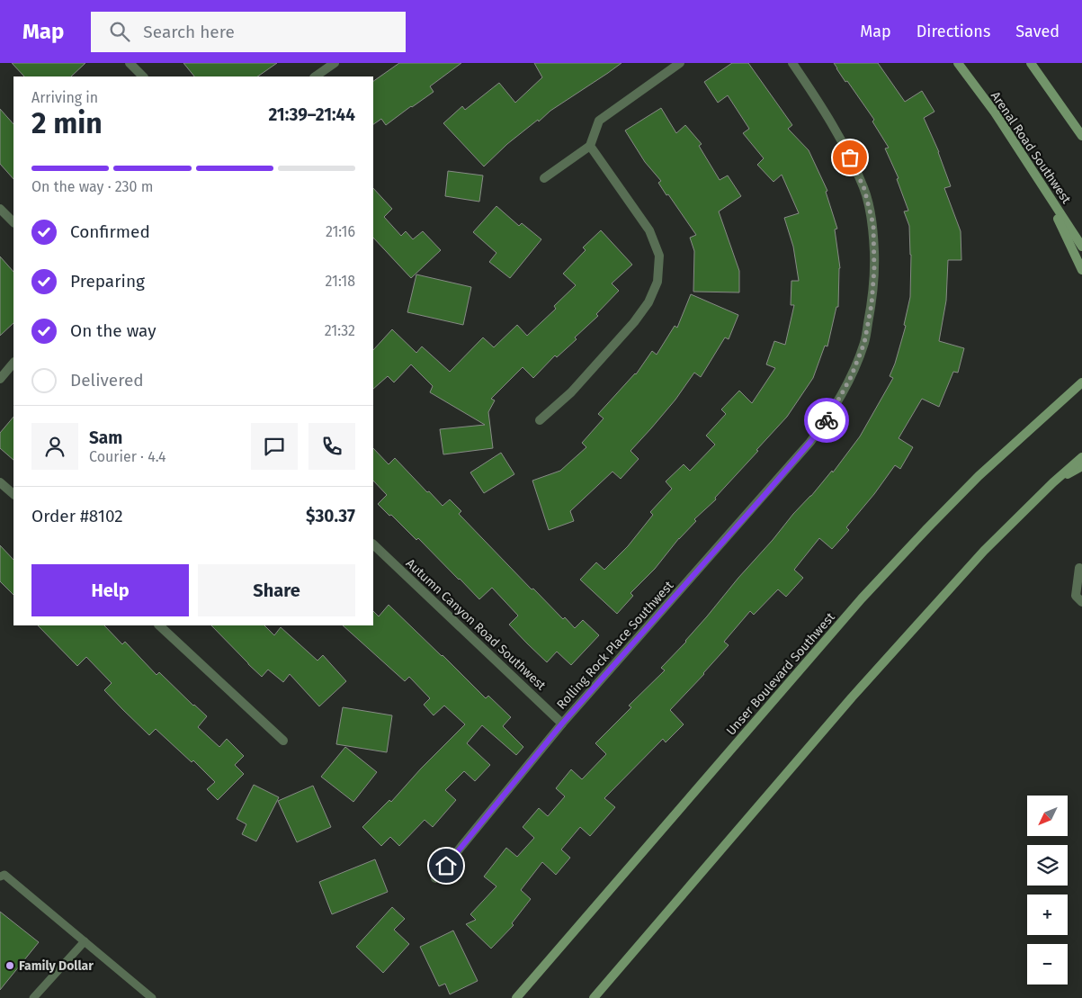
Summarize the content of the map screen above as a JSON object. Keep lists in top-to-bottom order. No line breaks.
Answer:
{"streets":{"main road":["Arenal Road Southwest","Unser Boulevard Southwest"],"street":["Autumn Canyon Road Southwest","Rolling Rock Place Southwest"]},"crossings":[["Autumn Canyon Road Southwest","Rolling Rock Place Southwest"]],"places":["Family Dollar"],"north":"bottom left","page":{"header":"Map","search":"Search here","nav":["Map","Directions","Saved"],"heading":["2 min","Arriving in","21:39–21:44"],"panel":["Sam","Courier · 4.4","Order #8102","$30.37"],"bar":"On the way · 230 m","list":[["Confirmed","21:16"],["Preparing","21:18"],["On the way","21:32"],"Delivered"],"buttons":["Help","Share"],"map_buttons":["+","−"]}}
